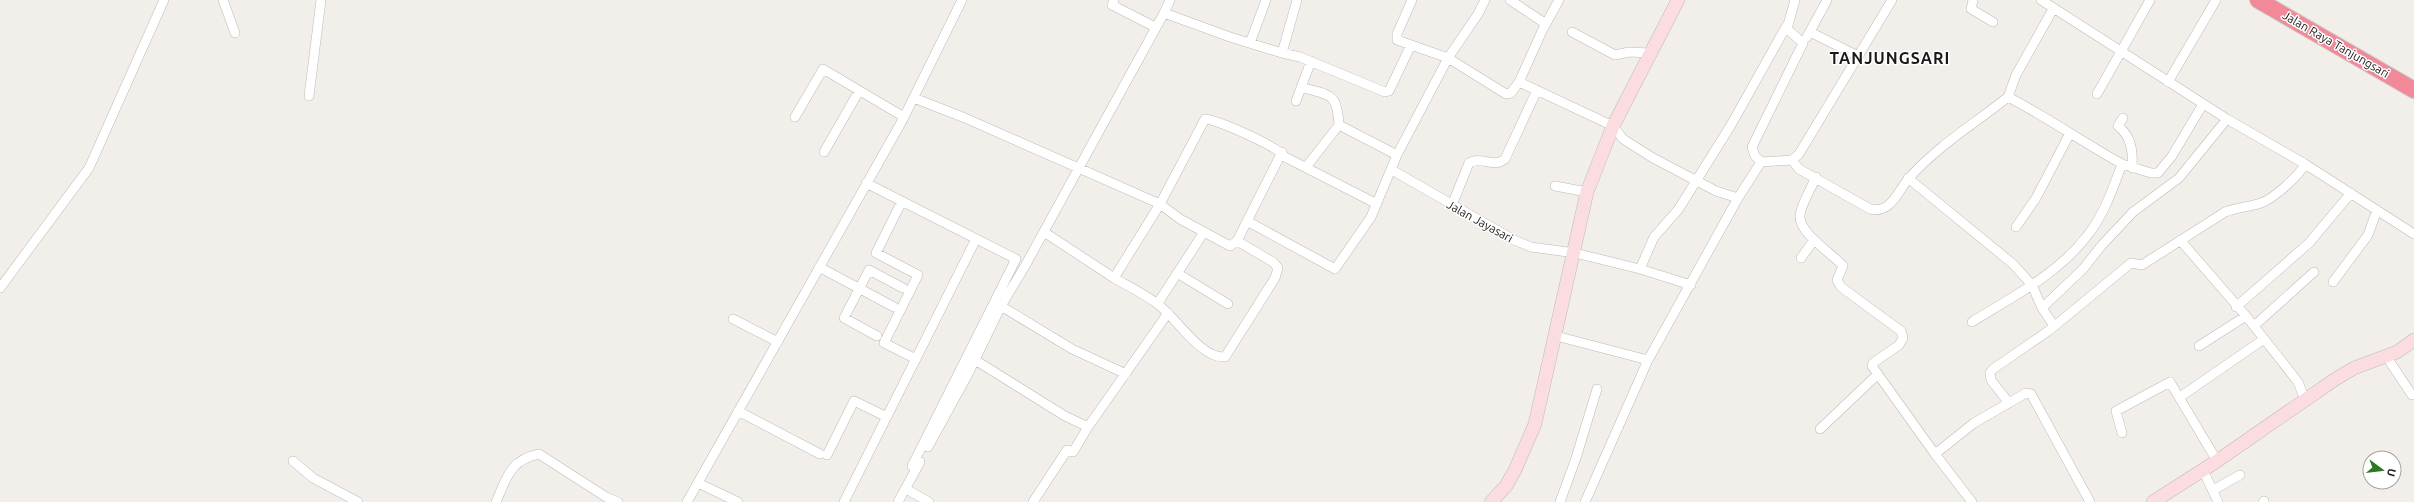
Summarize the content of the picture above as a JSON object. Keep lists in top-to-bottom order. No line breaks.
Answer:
{"streets":{"highway":["Jalan Raya Tanjungsari"],"street":["Jalan Jayasari"]},"districts":["TANJUNGSARI"],"north":"right"}
